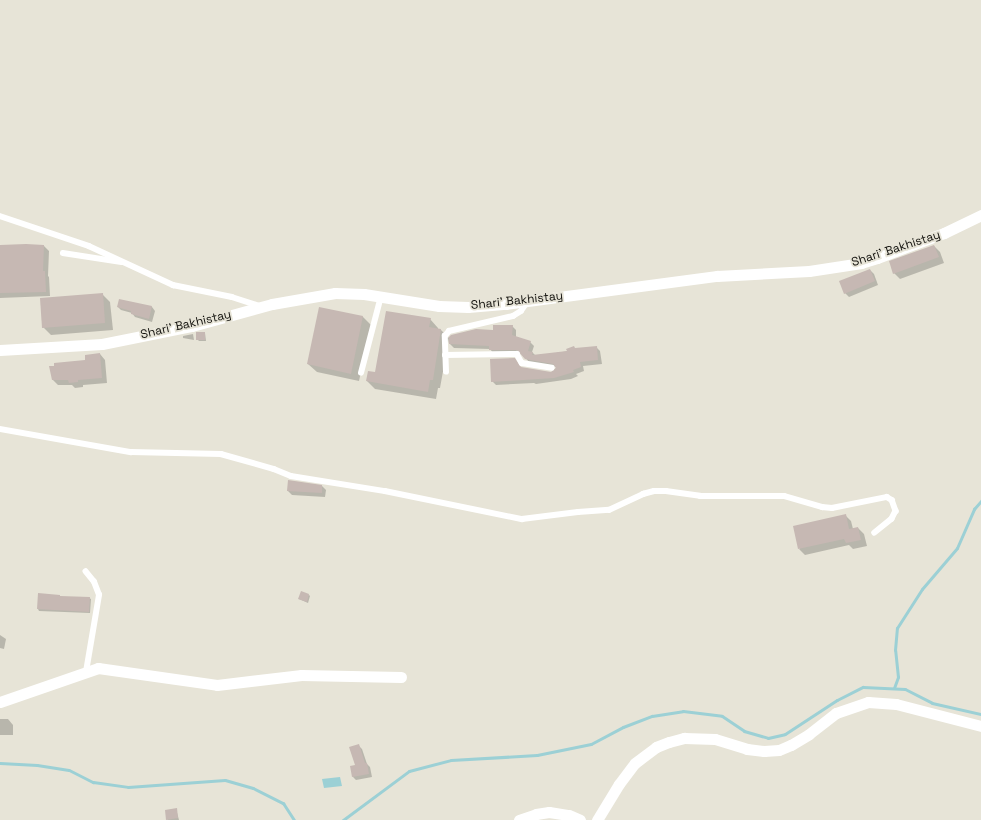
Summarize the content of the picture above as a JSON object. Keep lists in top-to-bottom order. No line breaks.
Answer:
{"streets":{"street":["Shari' Bakhistay"]}}
